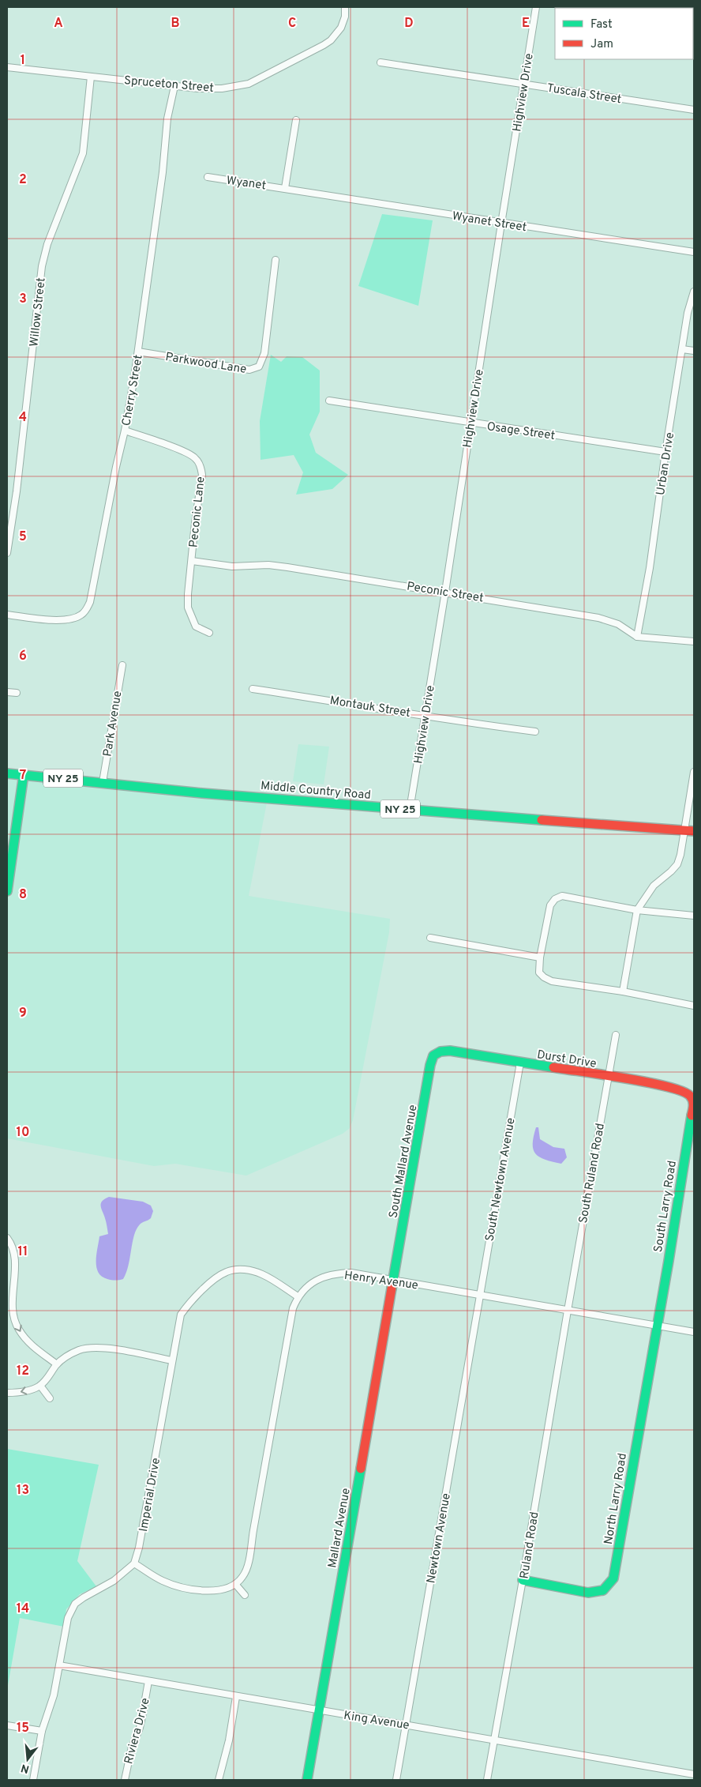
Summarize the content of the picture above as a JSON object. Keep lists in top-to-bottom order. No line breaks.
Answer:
{"streets":{"street":["Spruceton Street","Highview Drive","Tuscala Street","Wyanet","Wyanet Street","Willow Street","Parkwood Lane","Cherry Street","Osage Street","Urban Drive","Peconic Lane","Peconic Street","Montauk Street","Park Avenue","NY 25","Middle Country Road","Durst Drive","South Mallard Avenue","South Ruland Road","South Newtown Avenue","South Larry Road","Henry Avenue","Imperial Drive","North Larry Road","Mallard Avenue","Newtown Avenue","Ruland Road","King Avenue","Riviera Drive"]},"crossings":[["Spruceton Street","Willow Street"],["Spruceton Street","Cherry Street"],["Highview Drive","Tuscala Street"],["Highview Drive","Wyanet Street"],["Highview Drive","Osage Street"],["Highview Drive","Peconic Street"],["Highview Drive","Montauk Street"],["Highview Drive","Middle Country Road"],["Wyanet","Wyanet Street"],["Parkwood Lane","Cherry Street"],["Cherry Street","Peconic Lane"],["Osage Street","Urban Drive"],["Urban Drive","Peconic Street"],["Peconic Lane","Peconic Street"],["Park Avenue","Middle Country Road"],["Durst Drive","South Mallard Avenue"],["Durst Drive","South Ruland Road"],["Durst Drive","South Newtown Avenue"],["Durst Drive","South Larry Road"],["South Mallard Avenue","Henry Avenue"],["South Mallard Avenue","Mallard Avenue"],["South Ruland Road","Henry Avenue"],["South Ruland Road","Ruland Road"],["South Newtown Avenue","Henry Avenue"],["South Newtown Avenue","Newtown Avenue"],["South Larry Road","Henry Avenue"],["South Larry Road","North Larry Road"],["Henry Avenue","Imperial Drive"],["Henry Avenue","North Larry Road"],["Henry Avenue","Mallard Avenue"],["Henry Avenue","Newtown Avenue"],["Henry Avenue","Ruland Road"],["North Larry Road","Ruland Road"],["Mallard Avenue","King Avenue"],["Newtown Avenue","King Avenue"],["Ruland Road","King Avenue"],["King Avenue","Riviera Drive"]],"legend":["Fast","Jam"],"north":"bottom","grid":{"columns":["A","B","C","D","E"],"rows":["1","2","3","4","5","6","7","8","9","10","11","12","13","14","15"]}}
